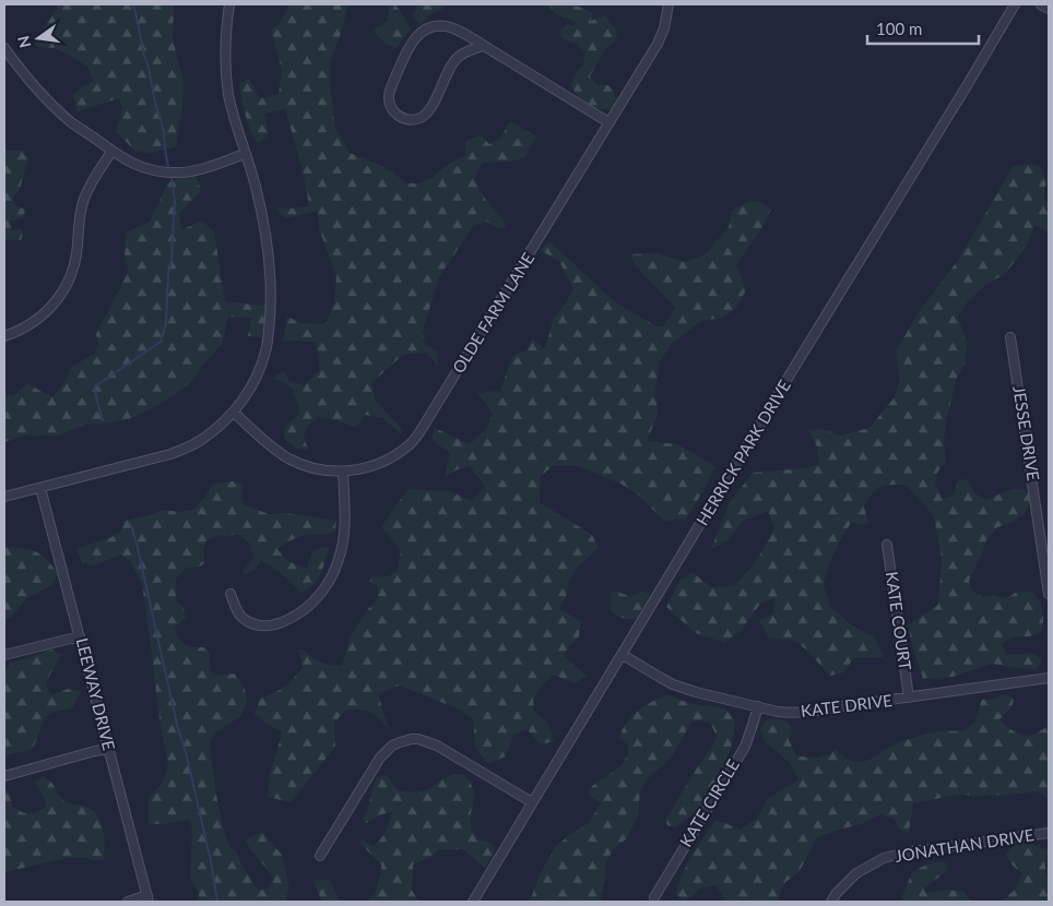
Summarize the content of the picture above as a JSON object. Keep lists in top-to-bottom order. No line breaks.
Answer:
{"streets":{"street":["OLDE FARM LANE","JESSE DRIVE","HERRICK PARK DRIVE","KATE COURT","LEEWAY DRIVE","KATE DRIVE","KATE CIRCLE","JONATHAN DRIVE"]},"crossings":[["HERRICK PARK DRIVE","KATE DRIVE"],["KATE COURT","KATE DRIVE"],["KATE DRIVE","KATE CIRCLE"]],"scale_bar":"100 m","north":"left"}
